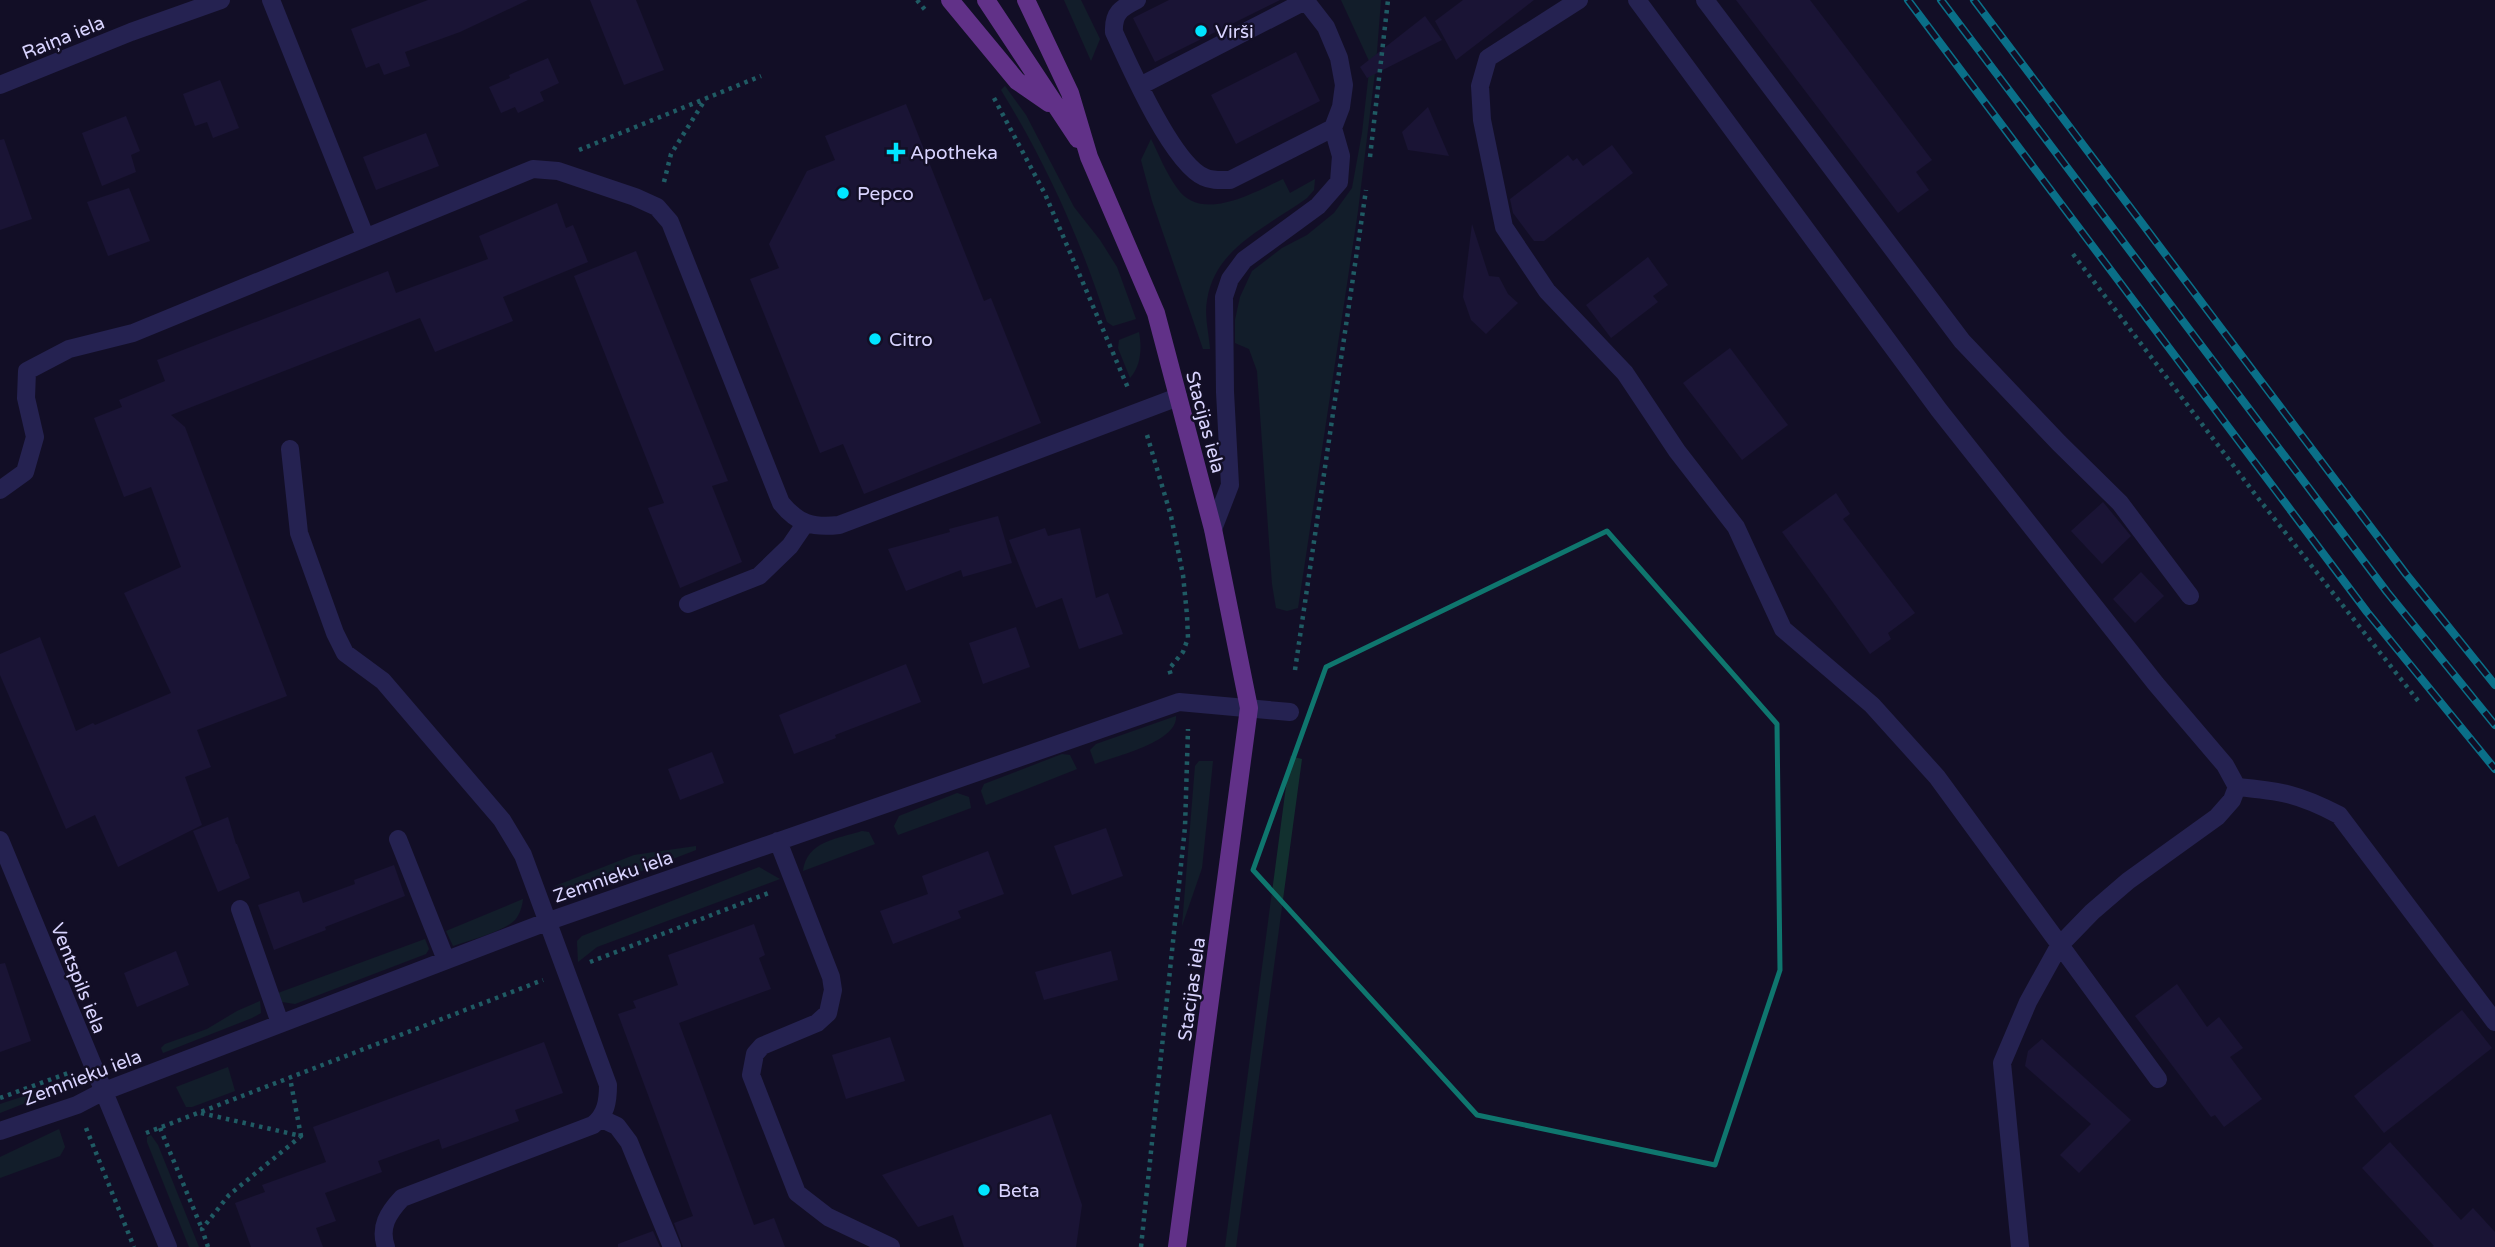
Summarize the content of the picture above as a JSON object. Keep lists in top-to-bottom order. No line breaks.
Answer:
{"streets":{"main road":["Stacijas iela"],"street":["Raiņa iela","Zemnieku iela","Ventspils iela"]},"crossings":[["Stacijas iela","Zemnieku iela"],["Zemnieku iela","Ventspils iela"]],"places":{"other":["Virši","Pepco","Citro","Beta"],"health":["Apotheka"]}}
